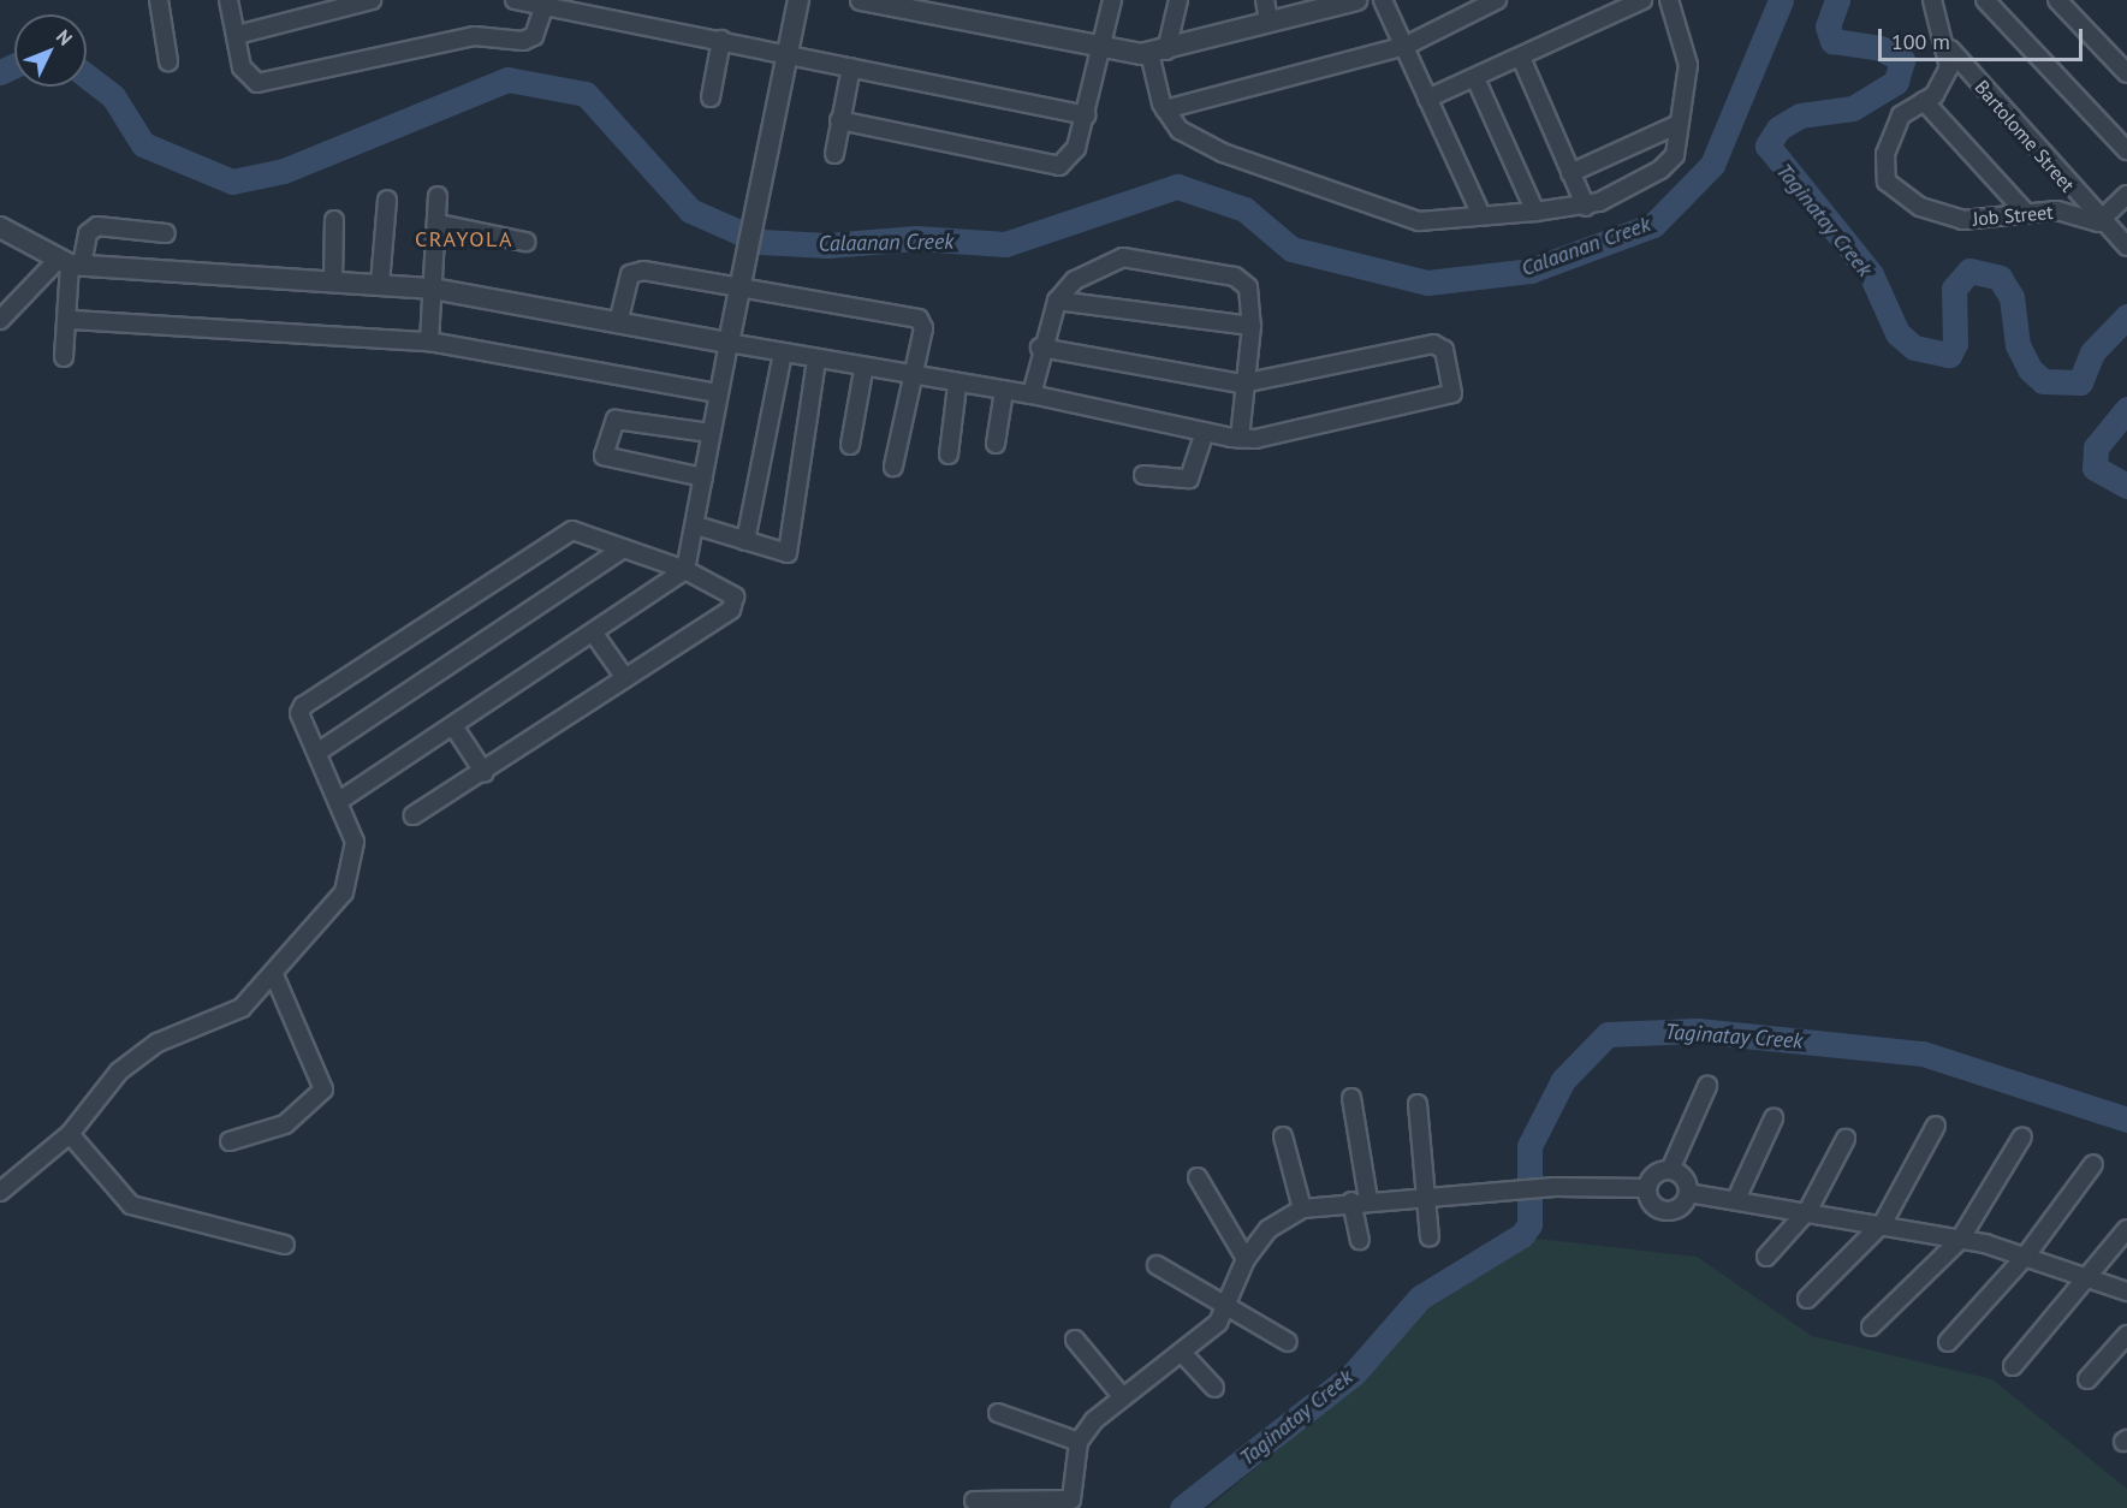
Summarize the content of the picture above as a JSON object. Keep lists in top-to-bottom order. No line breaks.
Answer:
{"streets":{"street":["Bartolome Street","Job Street"]},"crossings":[["Bartolome Street","Job Street"]],"districts":["CRAYOLA"],"water":["Taginatay Creek","Calaanan Creek"],"scale_bar":"100 m","north":"top right"}
